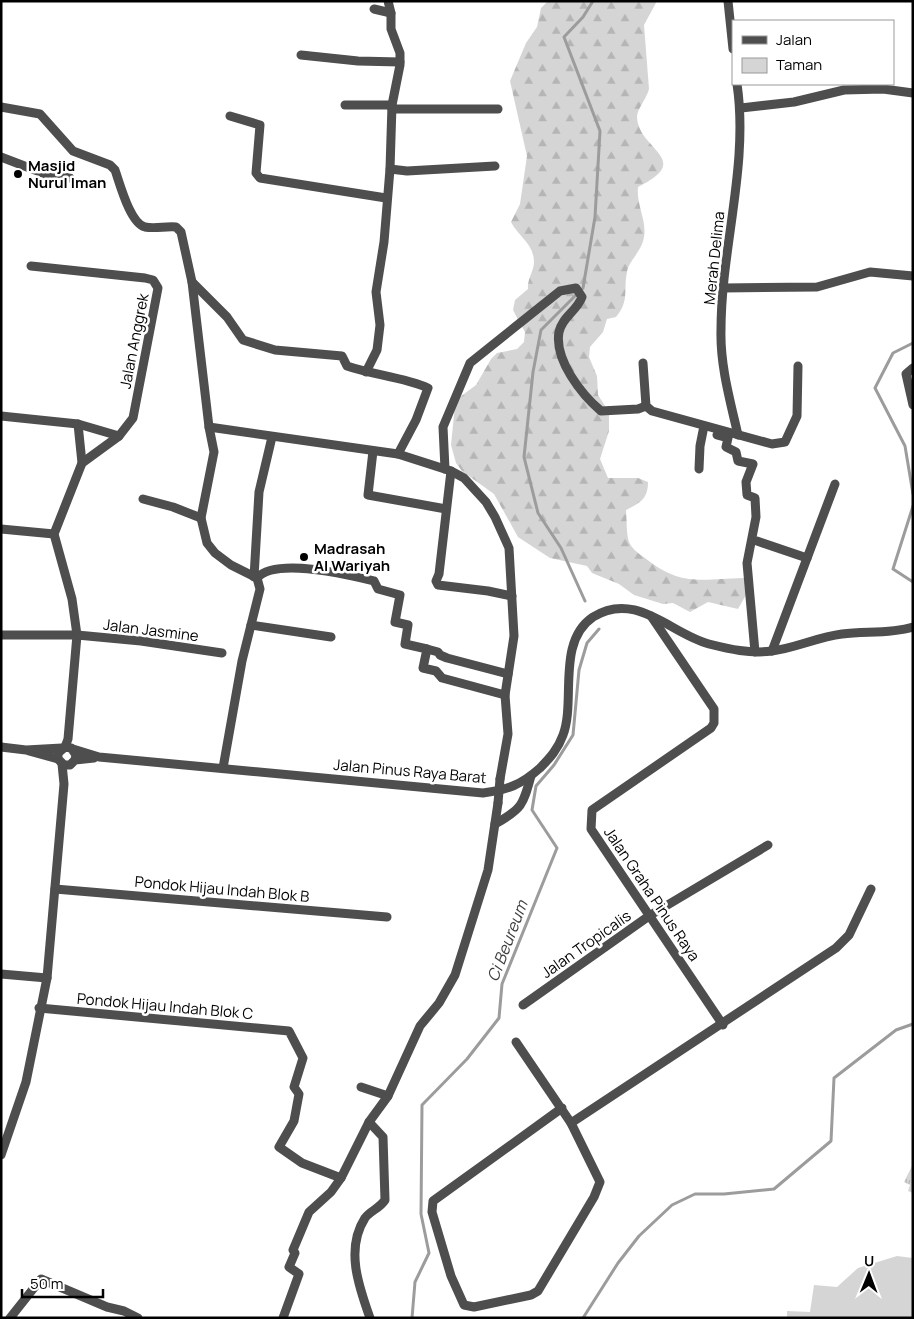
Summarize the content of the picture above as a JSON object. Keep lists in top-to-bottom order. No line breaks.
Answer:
{"streets":{"street":["Merah Delima","Jalan Anggrek","Jalan Jasmine","Jalan Pinus Raya Barat","Pondok Hijau Indah Blok B","Jalan Graha Pinus Raya","Jalan Tropicalis","Pondok Hijau Indah Blok C"]},"crossings":[["Jalan Pinus Raya Barat","Jalan Graha Pinus Raya"],["Jalan Graha Pinus Raya","Jalan Tropicalis"]],"water":["Ci Beureum"],"places":["Masjid Nurul Iman","Madrasah Al Wariyah"],"legend":["Jalan","Taman"],"scale_bar":"50 m","north":"top"}
